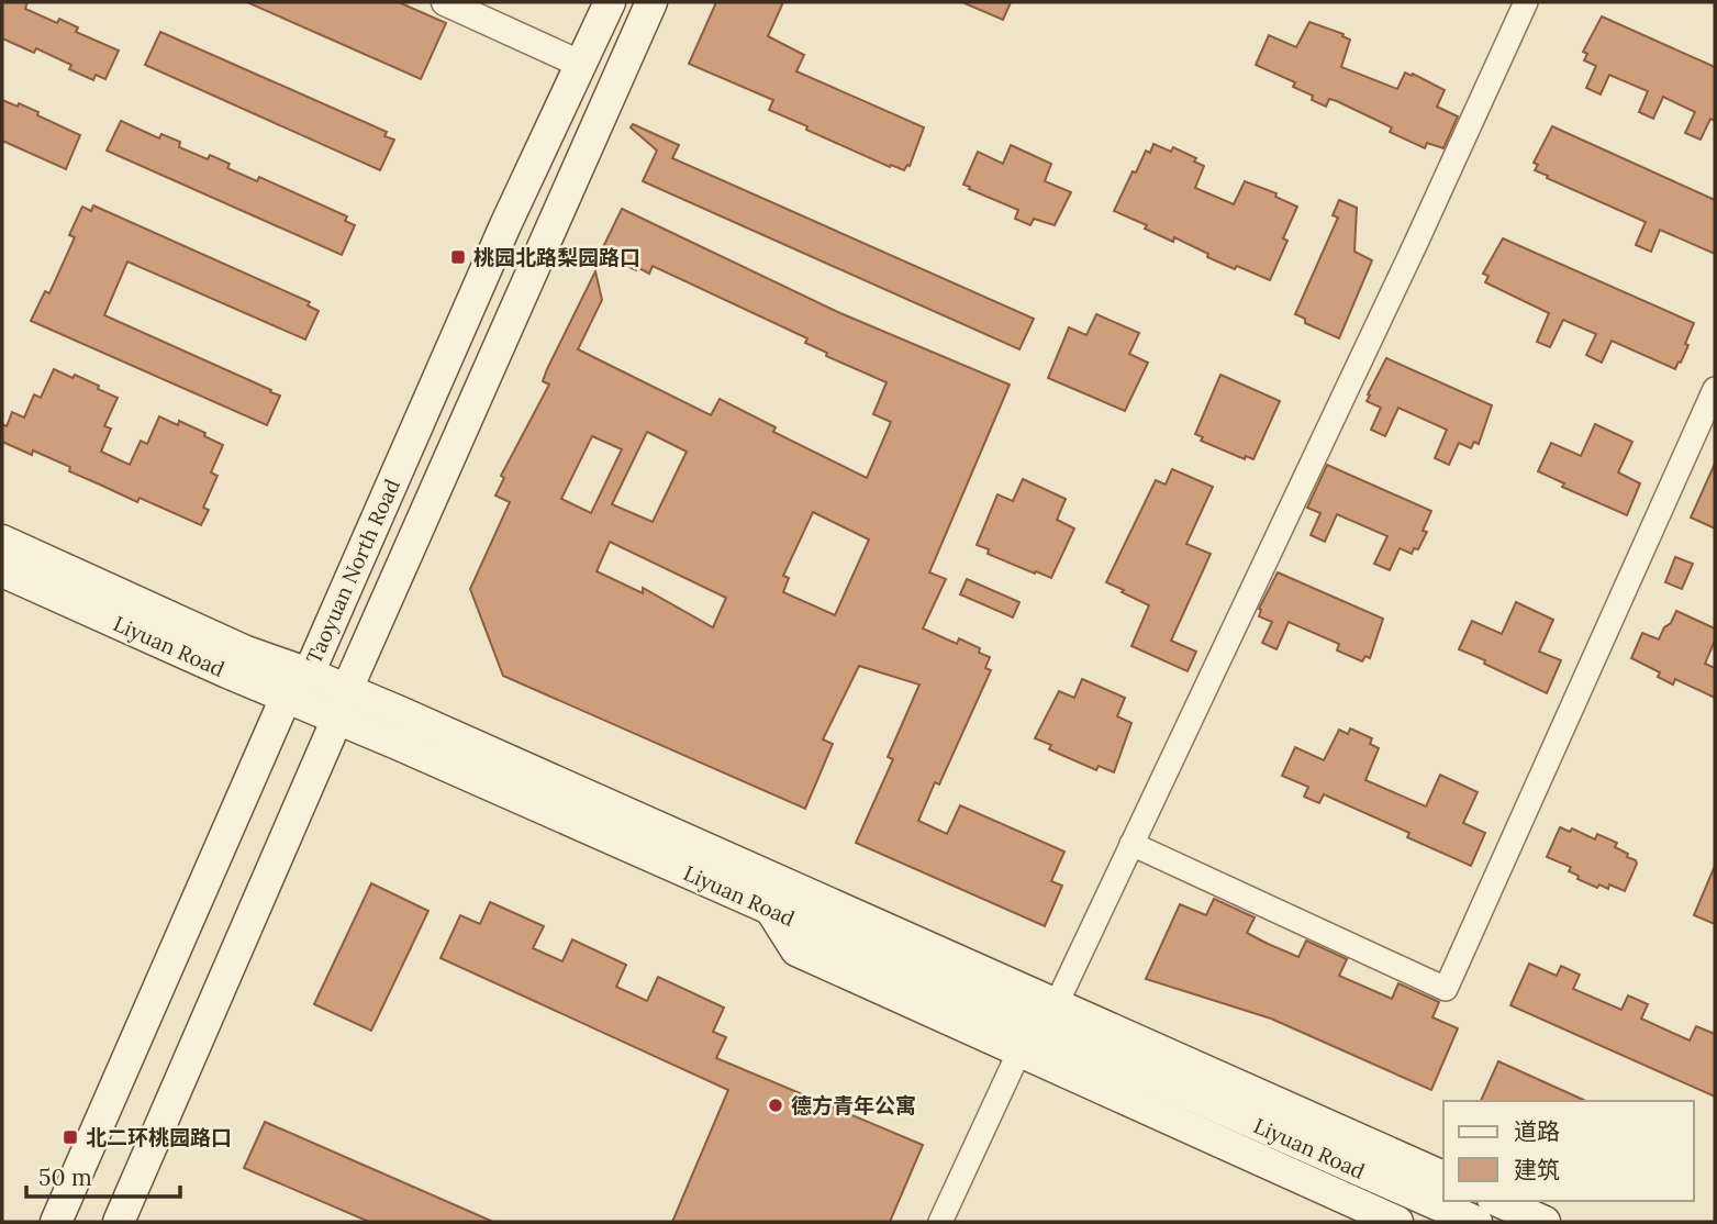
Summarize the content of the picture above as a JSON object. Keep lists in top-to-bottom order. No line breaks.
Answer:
{"streets":{"main road":["Taoyuan North Road","Liyuan Road"]},"crossings":[["Taoyuan North Road","Liyuan Road"]],"places":{"transit":["桃园北路梨园路口","北二环桃园路口"],"other":["德方青年公寓"]},"legend":["道路","建筑"],"scale_bar":"50 m"}
